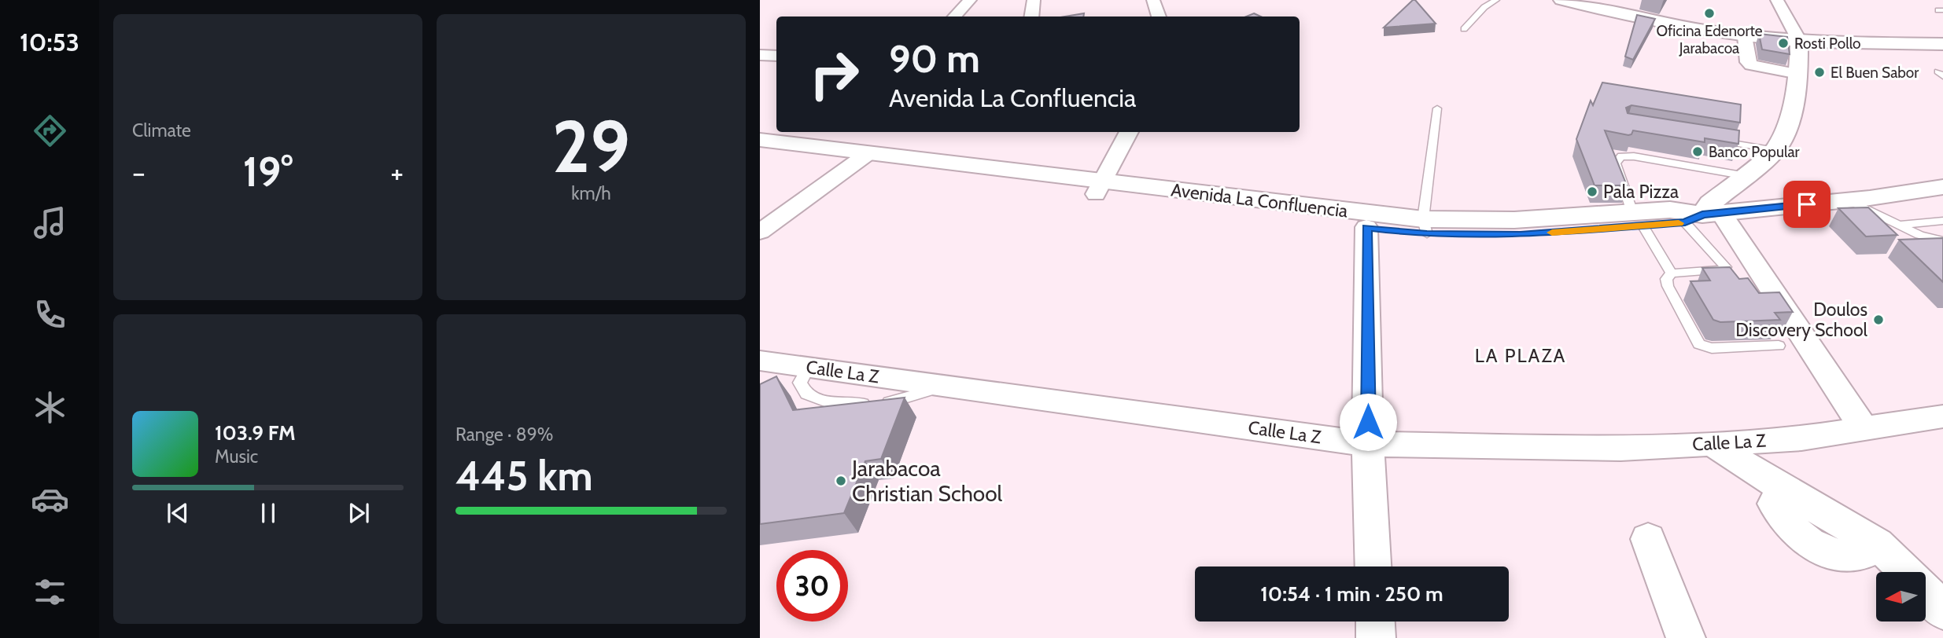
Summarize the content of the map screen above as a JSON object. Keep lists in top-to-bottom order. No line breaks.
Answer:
{"streets":{"street":["Avenida La Confluencia","Calle La Z"]},"districts":["LA PLAZA"],"places":["Oficina Edenorte Jarabacoa","Rosti Pollo","El Buen Sabor","Banco Popular","Pala Pizza","Doulos Discovery School","Jarabacoa Christian School"],"north":"left","page":{"tabs":"10:53","tile":["Climate",["29","km/h"],["Range · 89%","445 km"]],"turn":["90 m","Avenida La Confluencia"],"heat":["−","19°","+"],"song":["103.9 FM","Music"],"limit":"30","trip":"10:54 · 1 min · 250 m"}}
